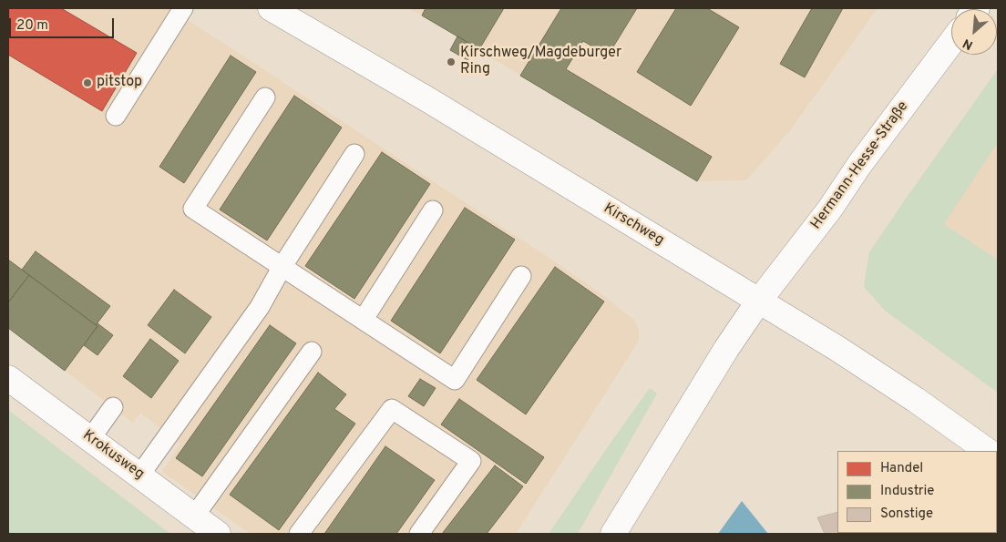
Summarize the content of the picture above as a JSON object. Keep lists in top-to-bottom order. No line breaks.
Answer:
{"streets":{"main road":["Hermann-Hesse-Straße","Kirschweg","Krokusweg"]},"crossings":[["Hermann-Hesse-Straße","Kirschweg"]],"places":["Kirschweg/Magdeburger Ring","pitstop"],"legend":["Handel","Industrie","Sonstige"],"scale_bar":"20 m","north":"bottom left"}
